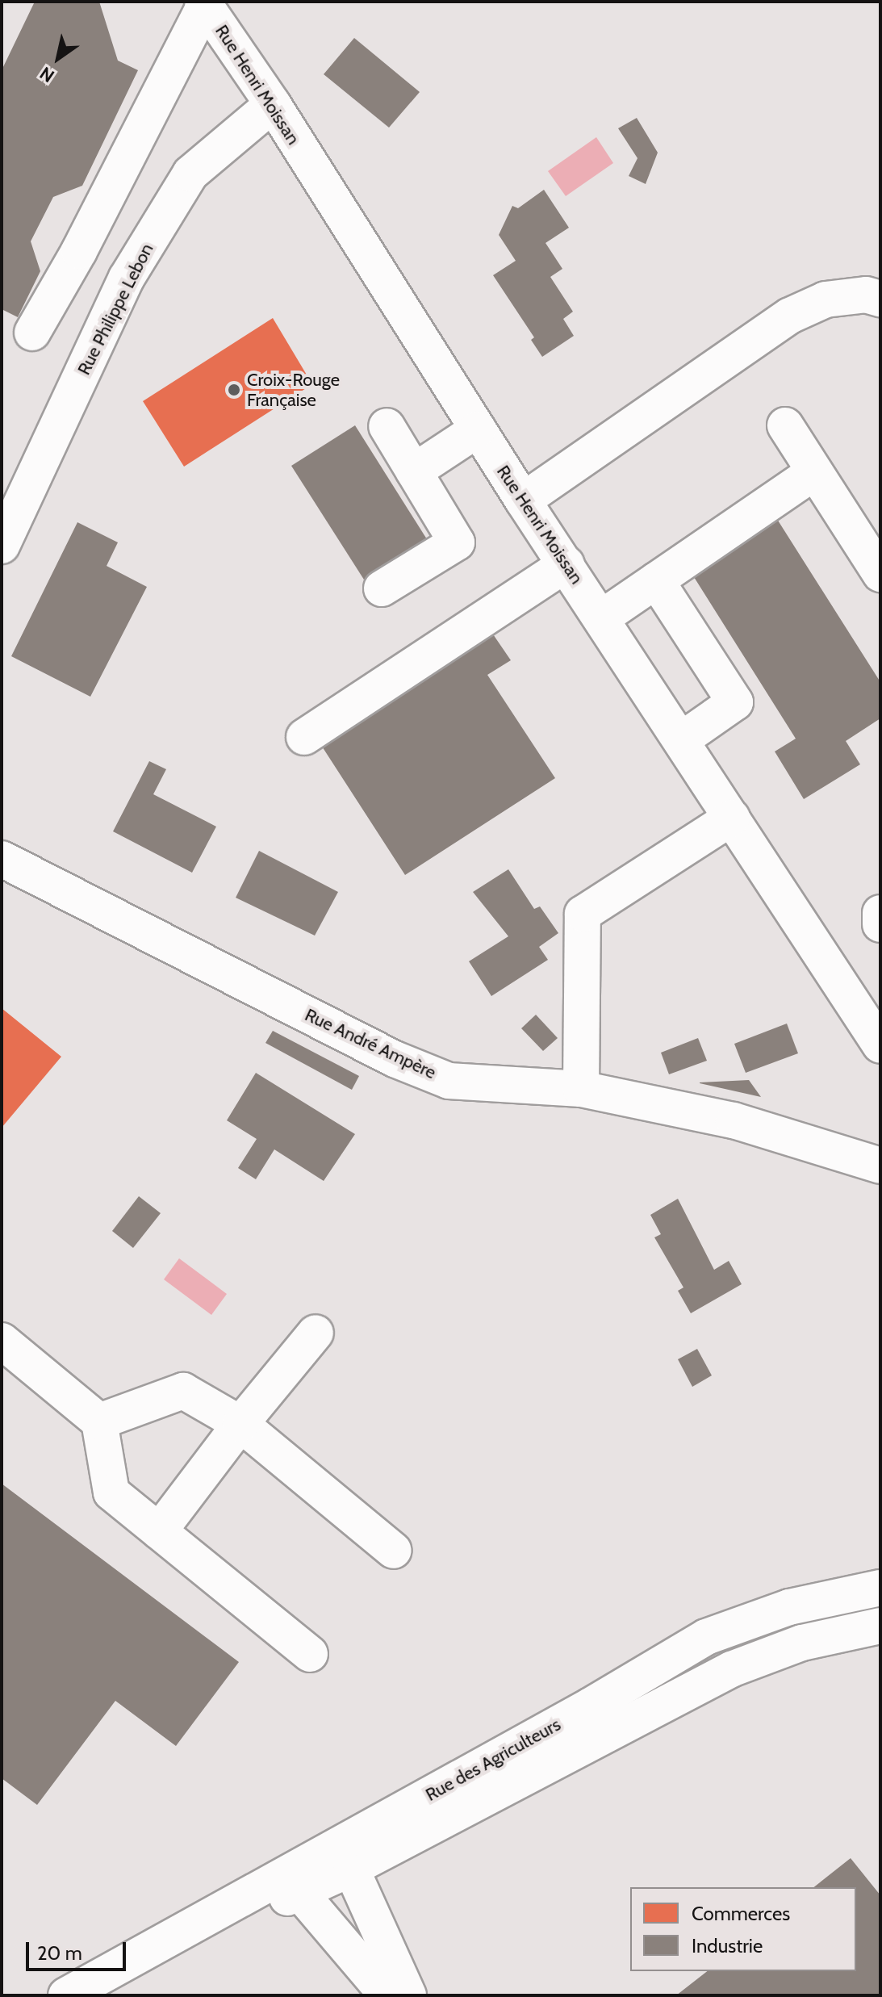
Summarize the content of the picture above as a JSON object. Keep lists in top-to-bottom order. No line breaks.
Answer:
{"streets":{"street":["Rue Henri Moissan","Rue Philippe Lebon","Rue André Ampère","Rue des Agriculteurs"]},"crossings":[["Rue Henri Moissan","Rue Philippe Lebon"]],"places":["Croix-Rouge Française"],"legend":["Commerces","Industrie"],"scale_bar":"20 m","north":"bottom left"}
